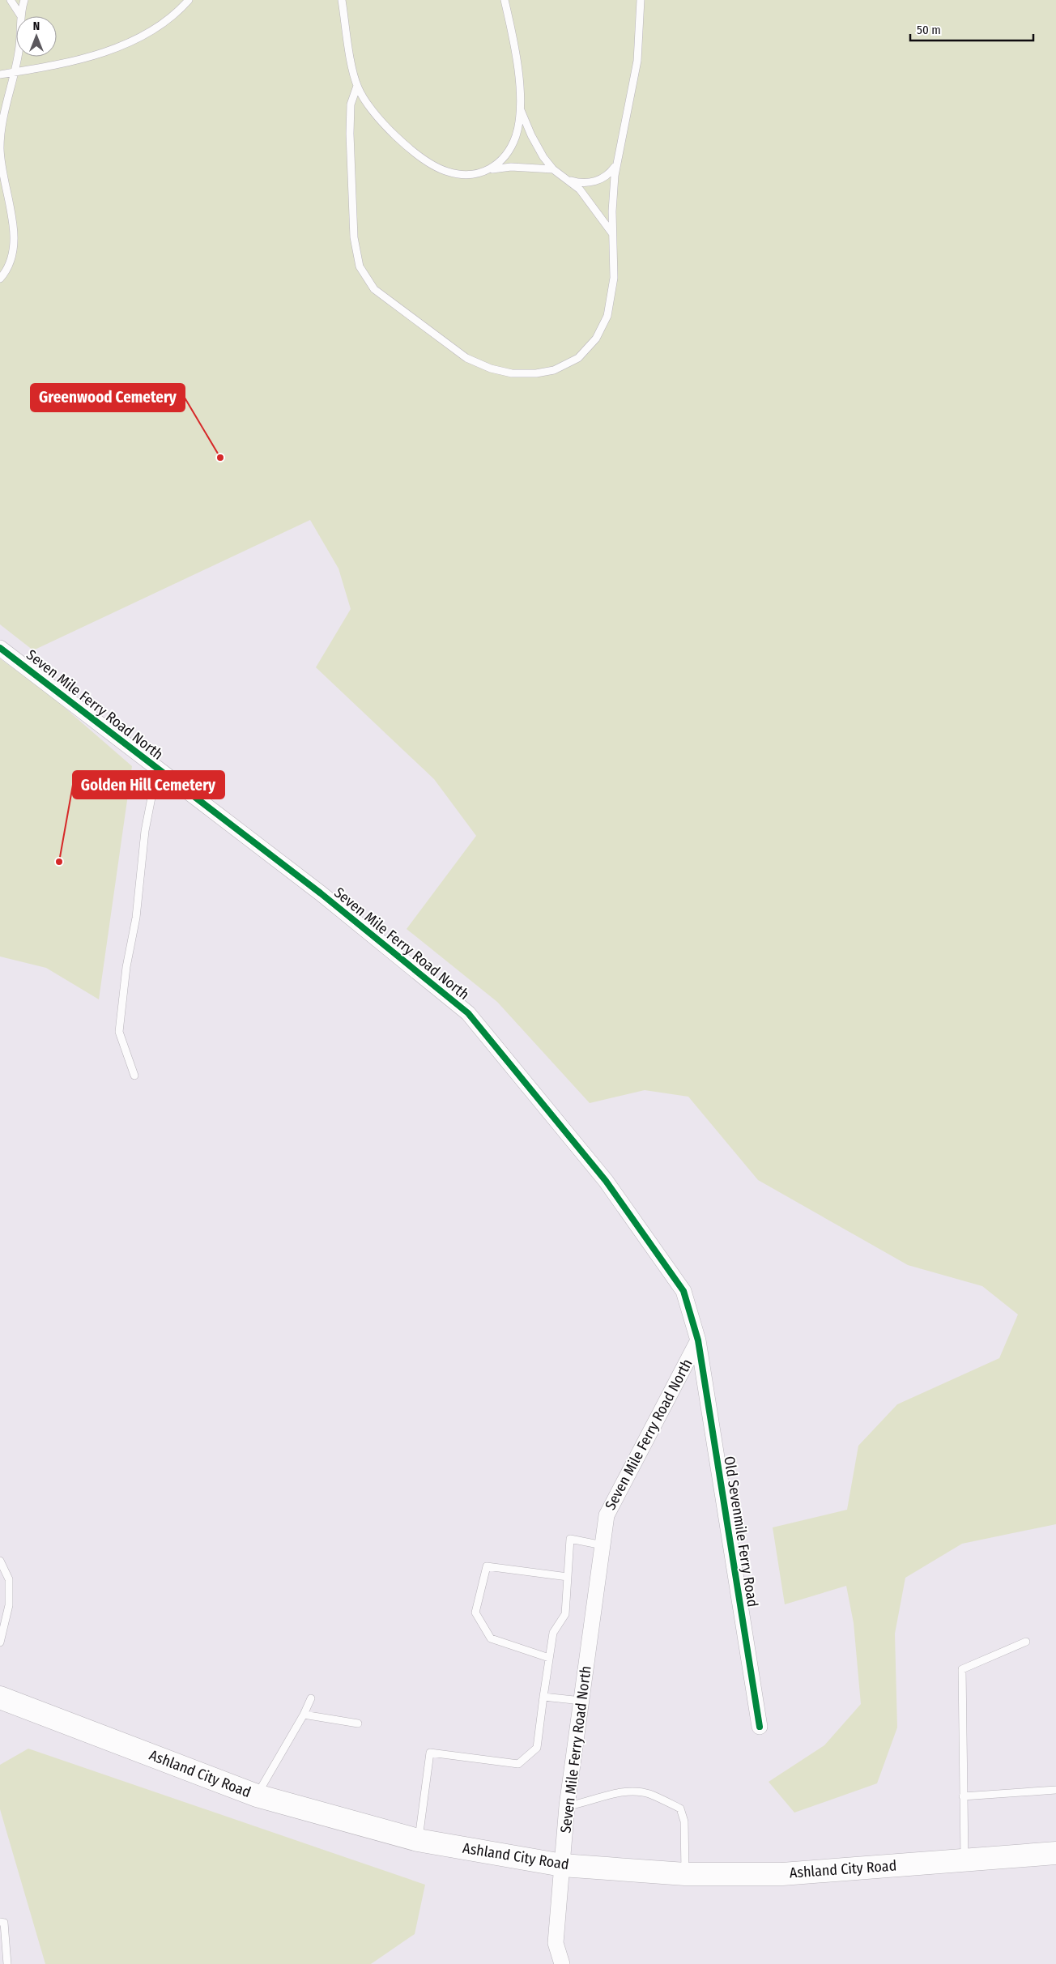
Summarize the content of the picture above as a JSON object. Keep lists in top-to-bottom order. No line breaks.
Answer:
{"streets":{"highway":["Ashland City Road"],"street":["Seven Mile Ferry Road North","Old Sevenmile Ferry Road"]},"crossings":[["Seven Mile Ferry Road North","Old Sevenmile Ferry Road"],["Seven Mile Ferry Road North","Ashland City Road"]],"places":["Greenwood Cemetery","Golden Hill Cemetery"],"scale_bar":"50 m","north":"top"}
